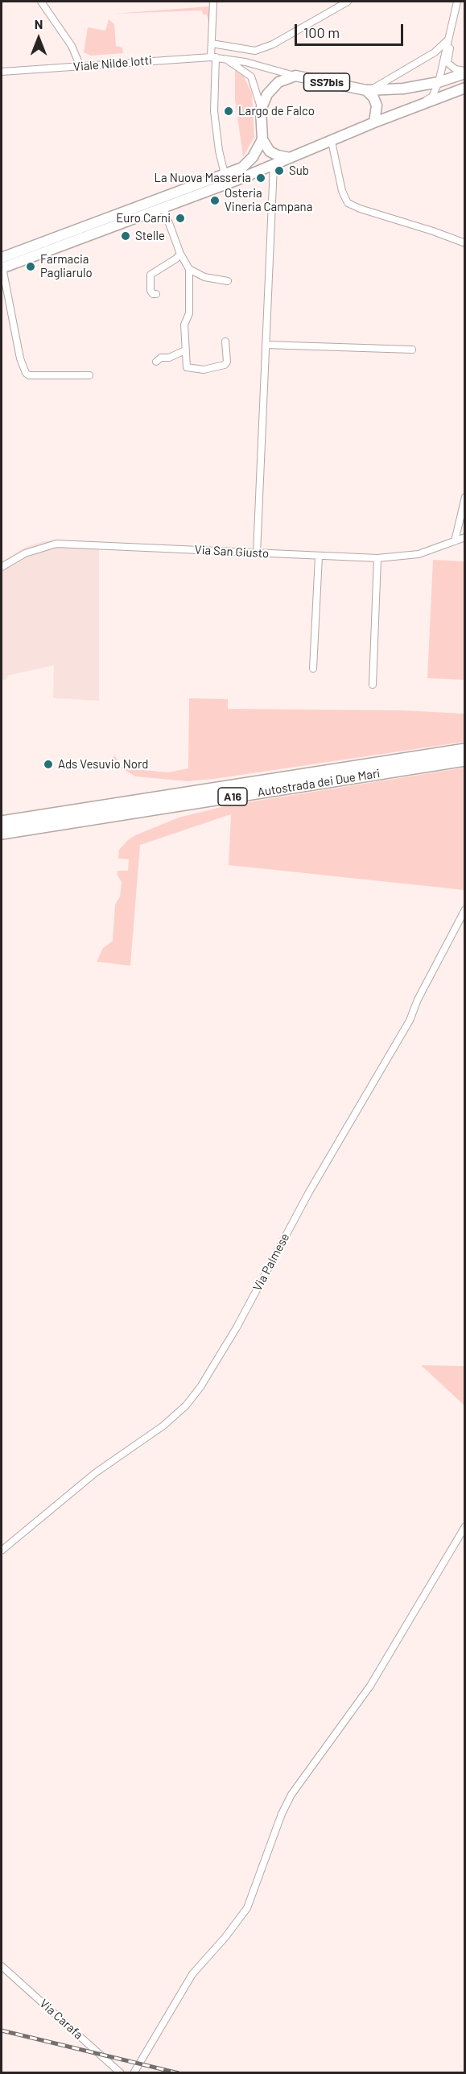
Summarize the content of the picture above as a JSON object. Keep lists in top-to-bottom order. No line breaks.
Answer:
{"streets":{"highway":["Autostrada dei Due Mari","A16"],"main road":["SS7bis"],"street":["Viale Nilde Iotti","Via San Giusto","Via Palmese","Via Carafa"]},"crossings":[["Viale Nilde Iotti","SS7bis"]],"places":["Largo de Falco","Sub","La Nuova Masseria","Osteria Vineria Campana","Euro Carni","Stelle","Farmacia Pagliarulo","Ads Vesuvio Nord"],"scale_bar":"100 m","north":"top"}
